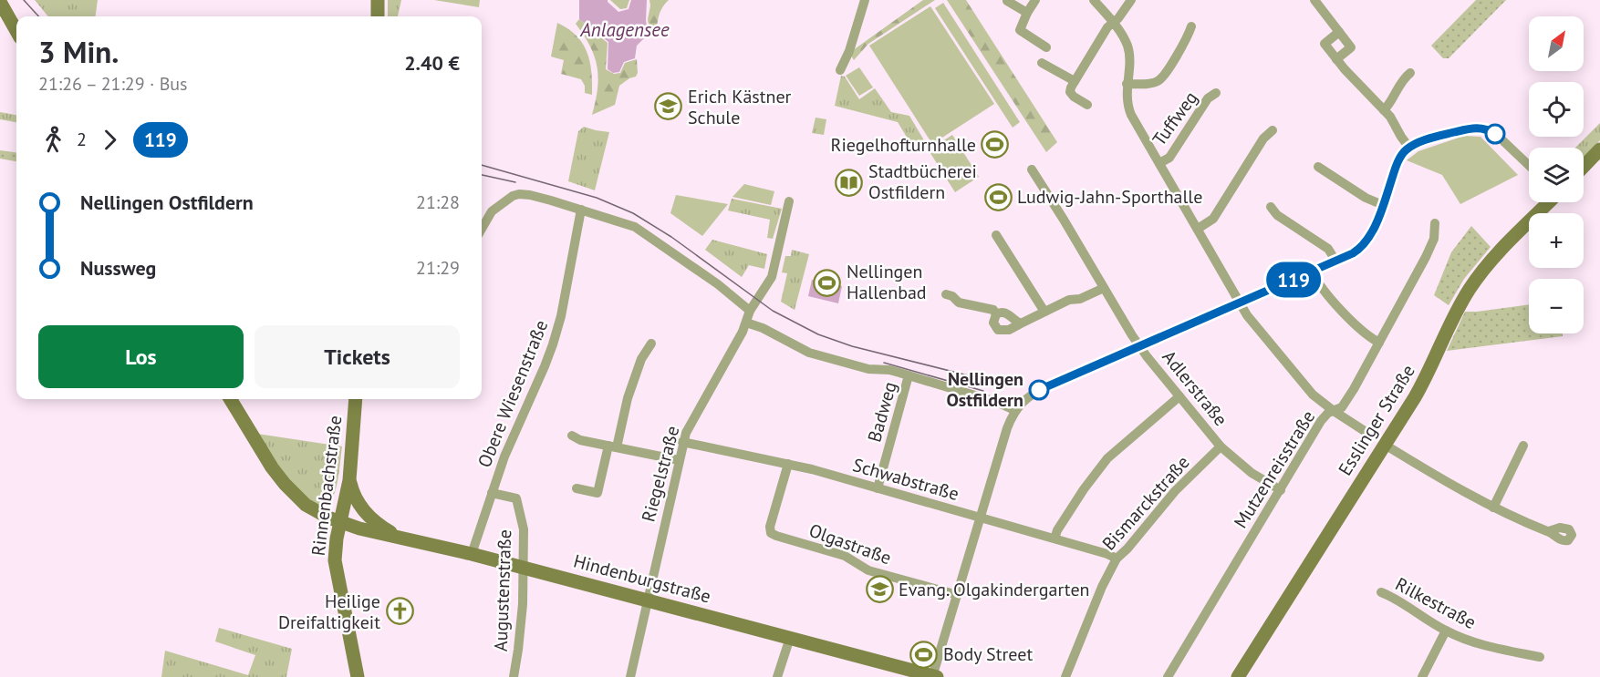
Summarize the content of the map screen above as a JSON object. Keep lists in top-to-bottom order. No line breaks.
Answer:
{"streets":{"main road":["Esslinger Straße","Rinnenbachstraße","Hindenburgstraße"],"street":["Tuffweg","Adlerstraße","Obere Wiesenstraße","Badweg","Mutzenreisstraße","Riegelstraße","Schwabstraße","Bismarckstraße","Olgastraße","Augustenstraße","Rilkestraße"]},"crossings":[["Adlerstraße","Mutzenreisstraße"],["Adlerstraße","Bismarckstraße"],["Obere Wiesenstraße","Hindenburgstraße"],["Obere Wiesenstraße","Augustenstraße"],["Badweg","Schwabstraße"],["Riegelstraße","Schwabstraße"],["Riegelstraße","Hindenburgstraße"],["Schwabstraße","Bismarckstraße"],["Schwabstraße","Olgastraße"],["Rinnenbachstraße","Hindenburgstraße"],["Hindenburgstraße","Augustenstraße"]],"water":["Anlagensee"],"places":{"school or university":["Erich Kästner Schule","Evang. Olgakindergarten"],"sports":["Riegelhofturnhalle","Ludwig-Jahn-Sporthalle","Nellingen Hallenbad","Body Street"],"library":["Stadtbücherei Ostfildern"],"other":["Nellingen Ostfildern"],"church":["Heilige Dreifaltigkeit"]},"lines":["bus line 119"],"north":"top right","page":{"on_map":"119","map_buttons":["+","−"],"heading":["3 Min.","21:26 – 21:29 · Bus","2.40 €"],"legs":["2","119"],"list":[{"name":"Nellingen Ostfildern","value":"21:28"},{"name":"Nussweg","value":"21:29"}],"buttons":["Los","Tickets"]}}
